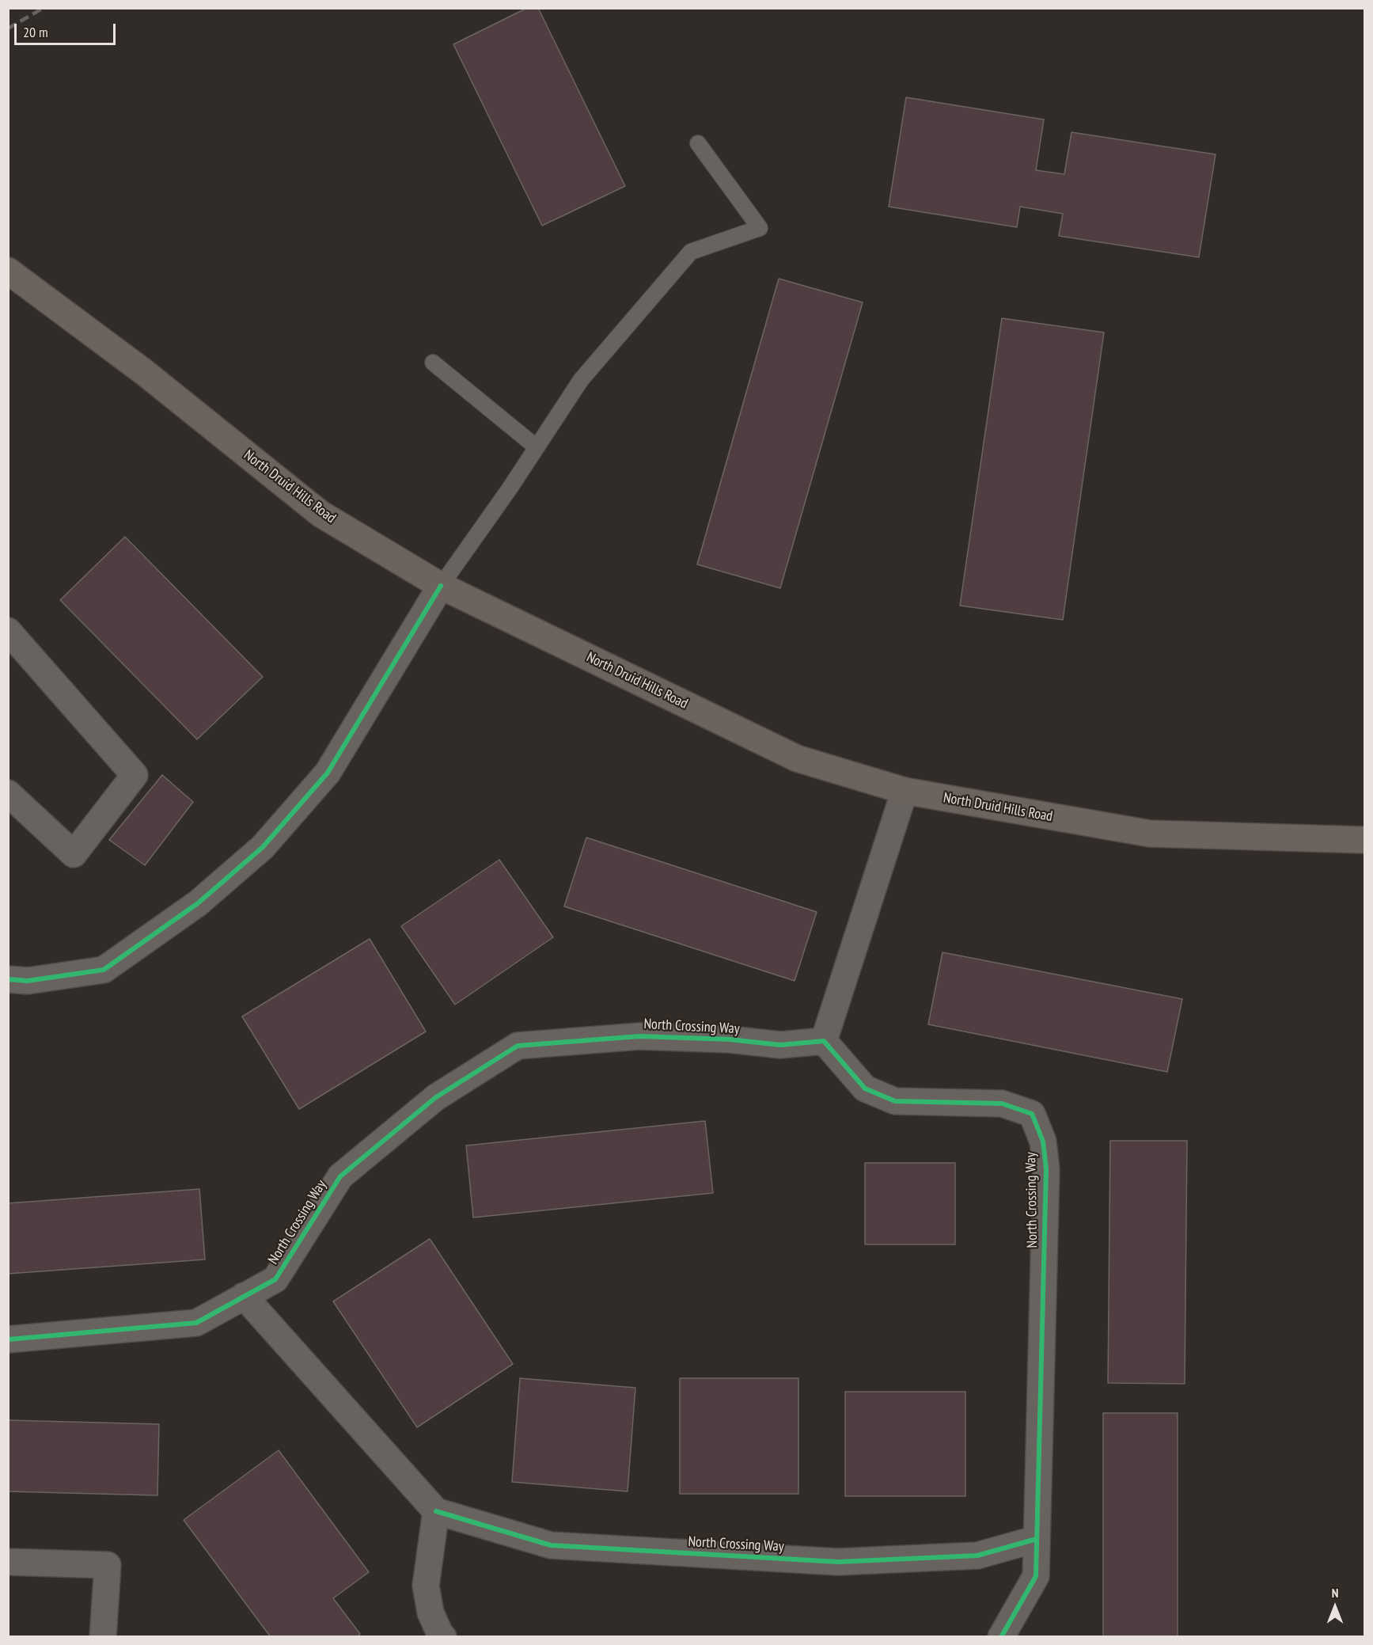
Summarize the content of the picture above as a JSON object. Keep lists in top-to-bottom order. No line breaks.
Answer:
{"streets":{"main road":["North Druid Hills Road"],"street":["North Crossing Way"]},"scale_bar":"20 m","north":"top"}
